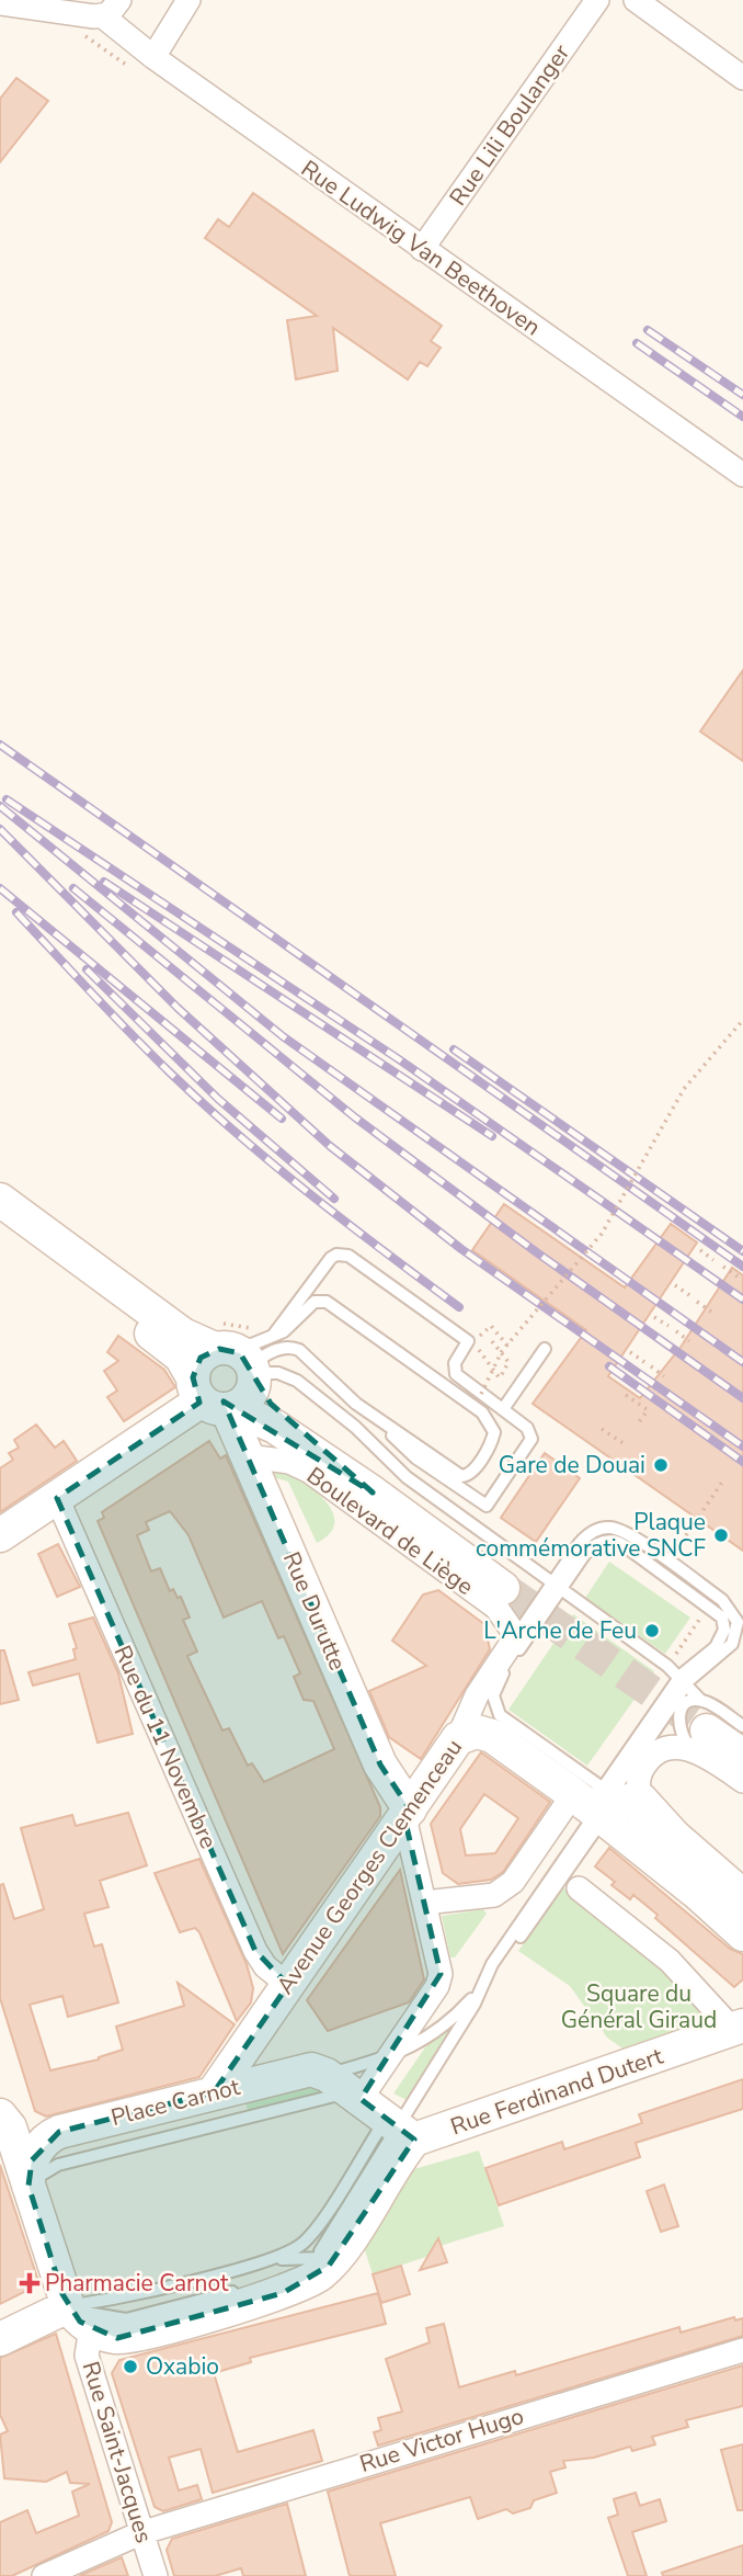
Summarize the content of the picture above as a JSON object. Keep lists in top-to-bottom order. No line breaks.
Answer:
{"streets":{"street":["Rue Lili Boulanger","Rue Ludwig Van Beethoven","Boulevard de Liège","Rue Durutte","Rue du 11 Novembre","Avenue Georges Clemenceau","Rue Ferdinand Dutert","Place Carnot","Rue Victor Hugo","Rue Saint-Jacques"]},"crossings":[["Rue Lili Boulanger","Rue Ludwig Van Beethoven"],["Boulevard de Liège","Rue Durutte"],["Boulevard de Liège","Avenue Georges Clemenceau"],["Rue Durutte","Avenue Georges Clemenceau"],["Rue Durutte","Place Carnot"],["Rue du 11 Novembre","Avenue Georges Clemenceau"],["Avenue Georges Clemenceau","Place Carnot"],["Rue Victor Hugo","Rue Saint-Jacques"]],"parks":["Square du Général Giraud"],"places":{"other":["Gare de Douai","Plaque commémorative SNCF","L'Arche de Feu","Oxabio"],"health":["Pharmacie Carnot"]}}
